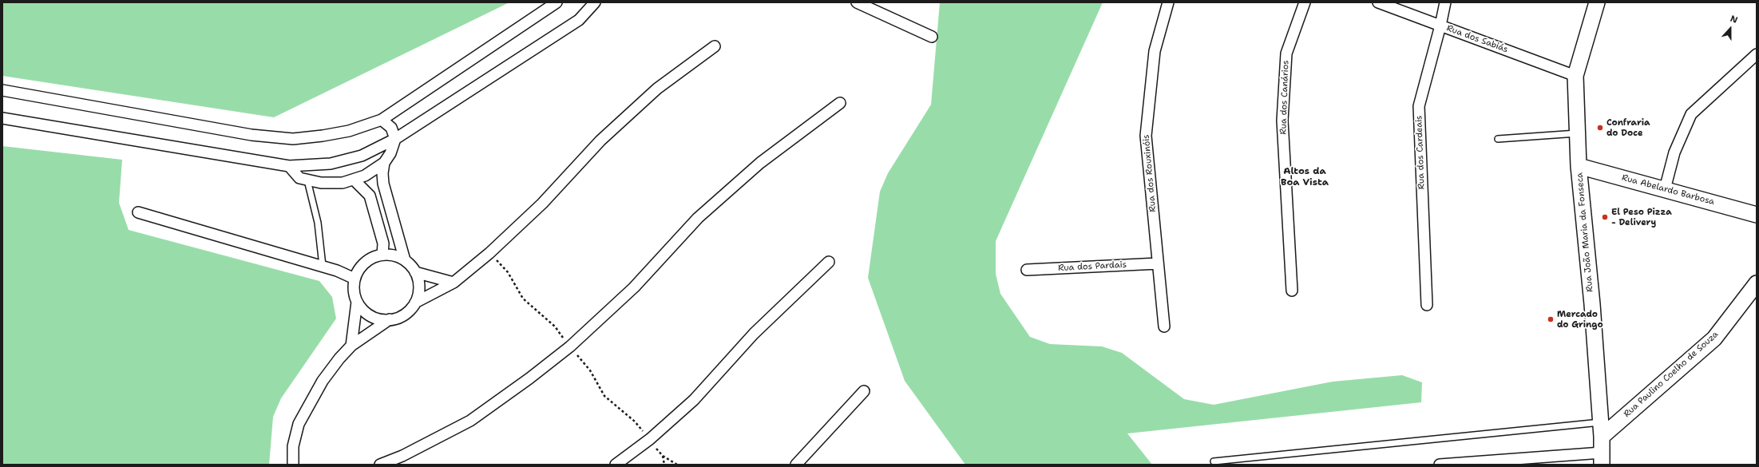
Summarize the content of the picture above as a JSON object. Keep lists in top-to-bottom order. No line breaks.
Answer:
{"streets":{"main road":["Rua Abelardo Barbosa","Rua João Maria da Fonseca","Rua Paulino Coelho de Souza"],"street":["Rua dos Sabiás","Rua dos Canários","Rua dos Cardeais","Rua dos Rouxinóis","Rua dos Pardais"]},"crossings":[["Rua dos Sabiás","Rua dos Cardeais"],["Rua dos Sabiás","Rua João Maria da Fonseca"],["Rua dos Rouxinóis","Rua dos Pardais"],["Rua Abelardo Barbosa","Rua João Maria da Fonseca"],["Rua João Maria da Fonseca","Rua Paulino Coelho de Souza"]],"districts":["Altos da Boa Vista"],"places":["Confraria do Doce","El Peso Pizza - Delivery","Mercado do Gringo"],"north":"top"}
